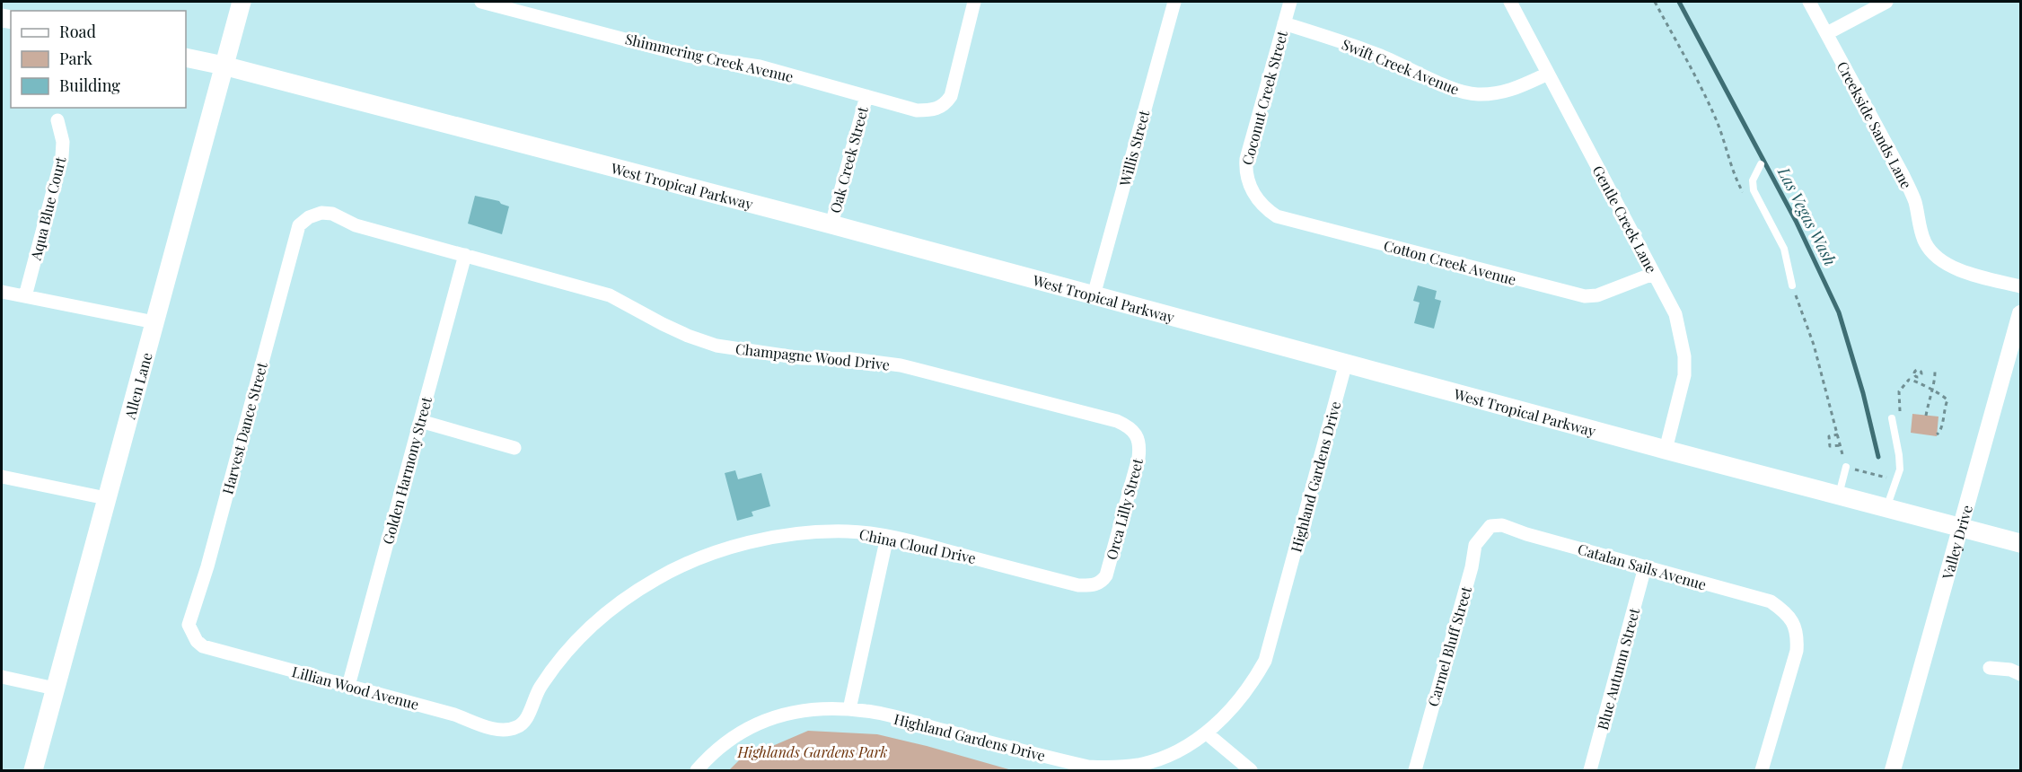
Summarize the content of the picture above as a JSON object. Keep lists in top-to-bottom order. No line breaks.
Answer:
{"streets":{"main road":["West Tropical Parkway","Allen Lane"],"street":["Shimmering Creek Avenue","Swift Creek Avenue","Coconut Creek Street","Creekside Sands Lane","Willis Street","Oak Creek Street","Aqua Blue Court","Gentle Creek Lane","Cotton Creek Avenue","Champagne Wood Drive","Harvest Dance Street","Golden Harmony Street","Highland Gardens Drive","Orca Lilly Street","Valley Drive","China Cloud Drive","Catalan Sails Avenue","Carmel Bluff Street","Blue Autumn Street","Lillian Wood Avenue"]},"crossings":[["Shimmering Creek Avenue","Oak Creek Street"],["Swift Creek Avenue","Coconut Creek Street"],["Swift Creek Avenue","Gentle Creek Lane"],["Coconut Creek Street","Cotton Creek Avenue"],["Willis Street","West Tropical Parkway"],["Oak Creek Street","West Tropical Parkway"],["West Tropical Parkway","Gentle Creek Lane"],["West Tropical Parkway","Allen Lane"],["West Tropical Parkway","Highland Gardens Drive"],["West Tropical Parkway","Valley Drive"],["Gentle Creek Lane","Cotton Creek Avenue"],["Champagne Wood Drive","Harvest Dance Street"],["Champagne Wood Drive","Golden Harmony Street"],["Champagne Wood Drive","Orca Lilly Street"],["Harvest Dance Street","Lillian Wood Avenue"],["Golden Harmony Street","Lillian Wood Avenue"],["Orca Lilly Street","China Cloud Drive"],["China Cloud Drive","Lillian Wood Avenue"],["Catalan Sails Avenue","Carmel Bluff Street"],["Catalan Sails Avenue","Blue Autumn Street"]],"water":["Las Vegas Wash"],"parks":["Highlands Gardens Park"],"legend":["Road","Park","Building"]}
